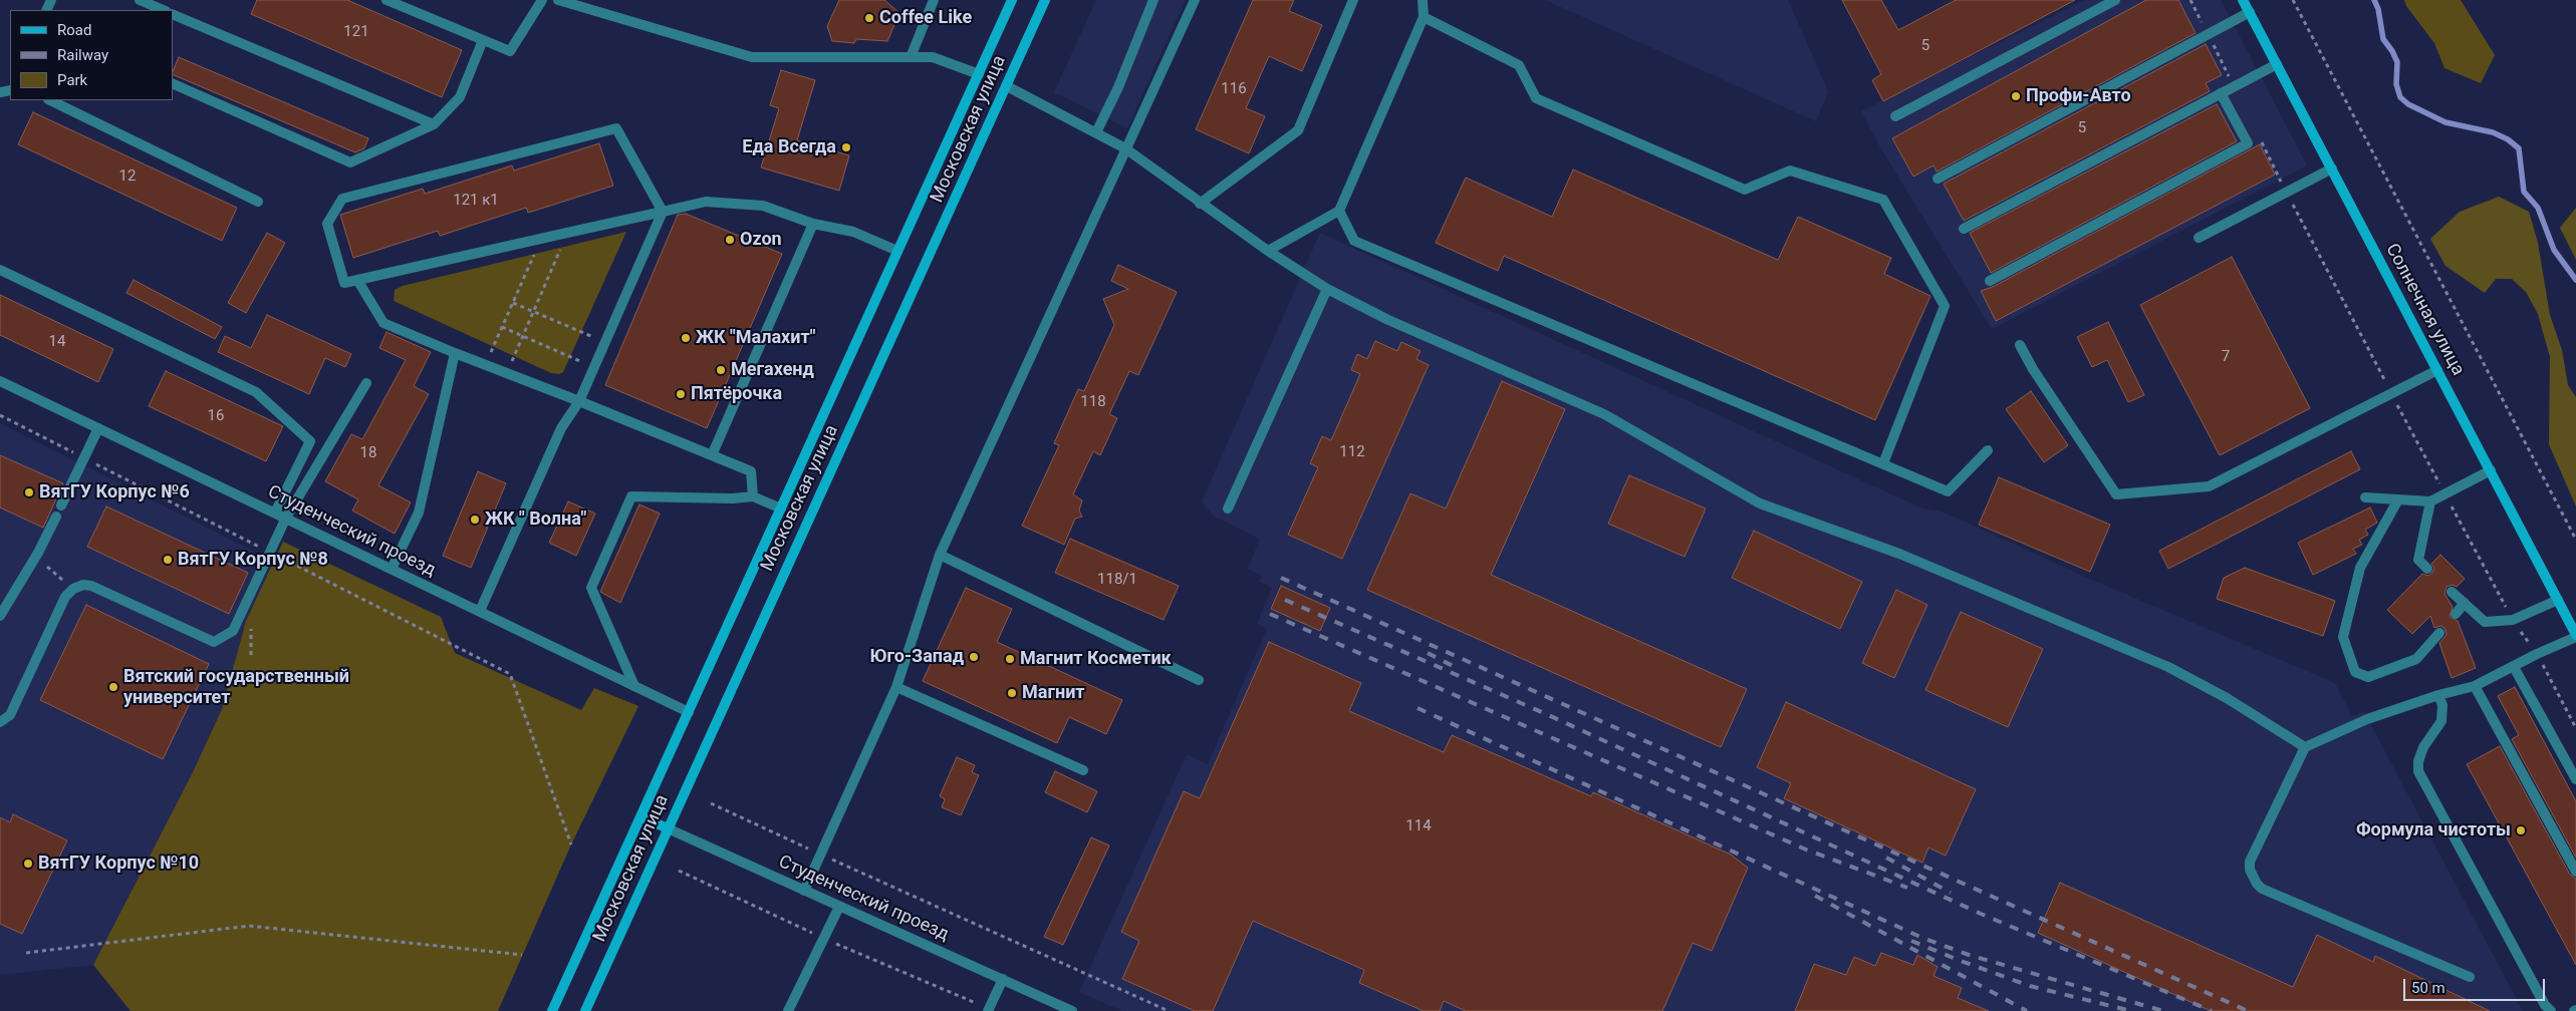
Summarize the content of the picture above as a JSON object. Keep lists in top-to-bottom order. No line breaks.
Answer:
{"streets":{"main road":["Московская улица","Солнечная улица","Студенческий проезд"]},"crossings":[["Московская улица","Студенческий проезд"]],"places":["Coffee Like","Профи-Авто","Еда Всегда","Ozon","ЖК \"Малахит\"","Мегахенд","Пятёрочка","ВятГУ Корпус №6","ЖК \" Волна\"","ВятГУ Корпус №8","Юго-Запад","Магнит Косметик","Вятский государственный университет","Магнит","Формула чистоты","ВятГУ Корпус №10"],"house_numbers":["121","5","116","5","12","121 к1","14","7","118","16","112","18","118/1","114"],"legend":["Road","Railway","Park"],"scale_bar":"50 m"}
